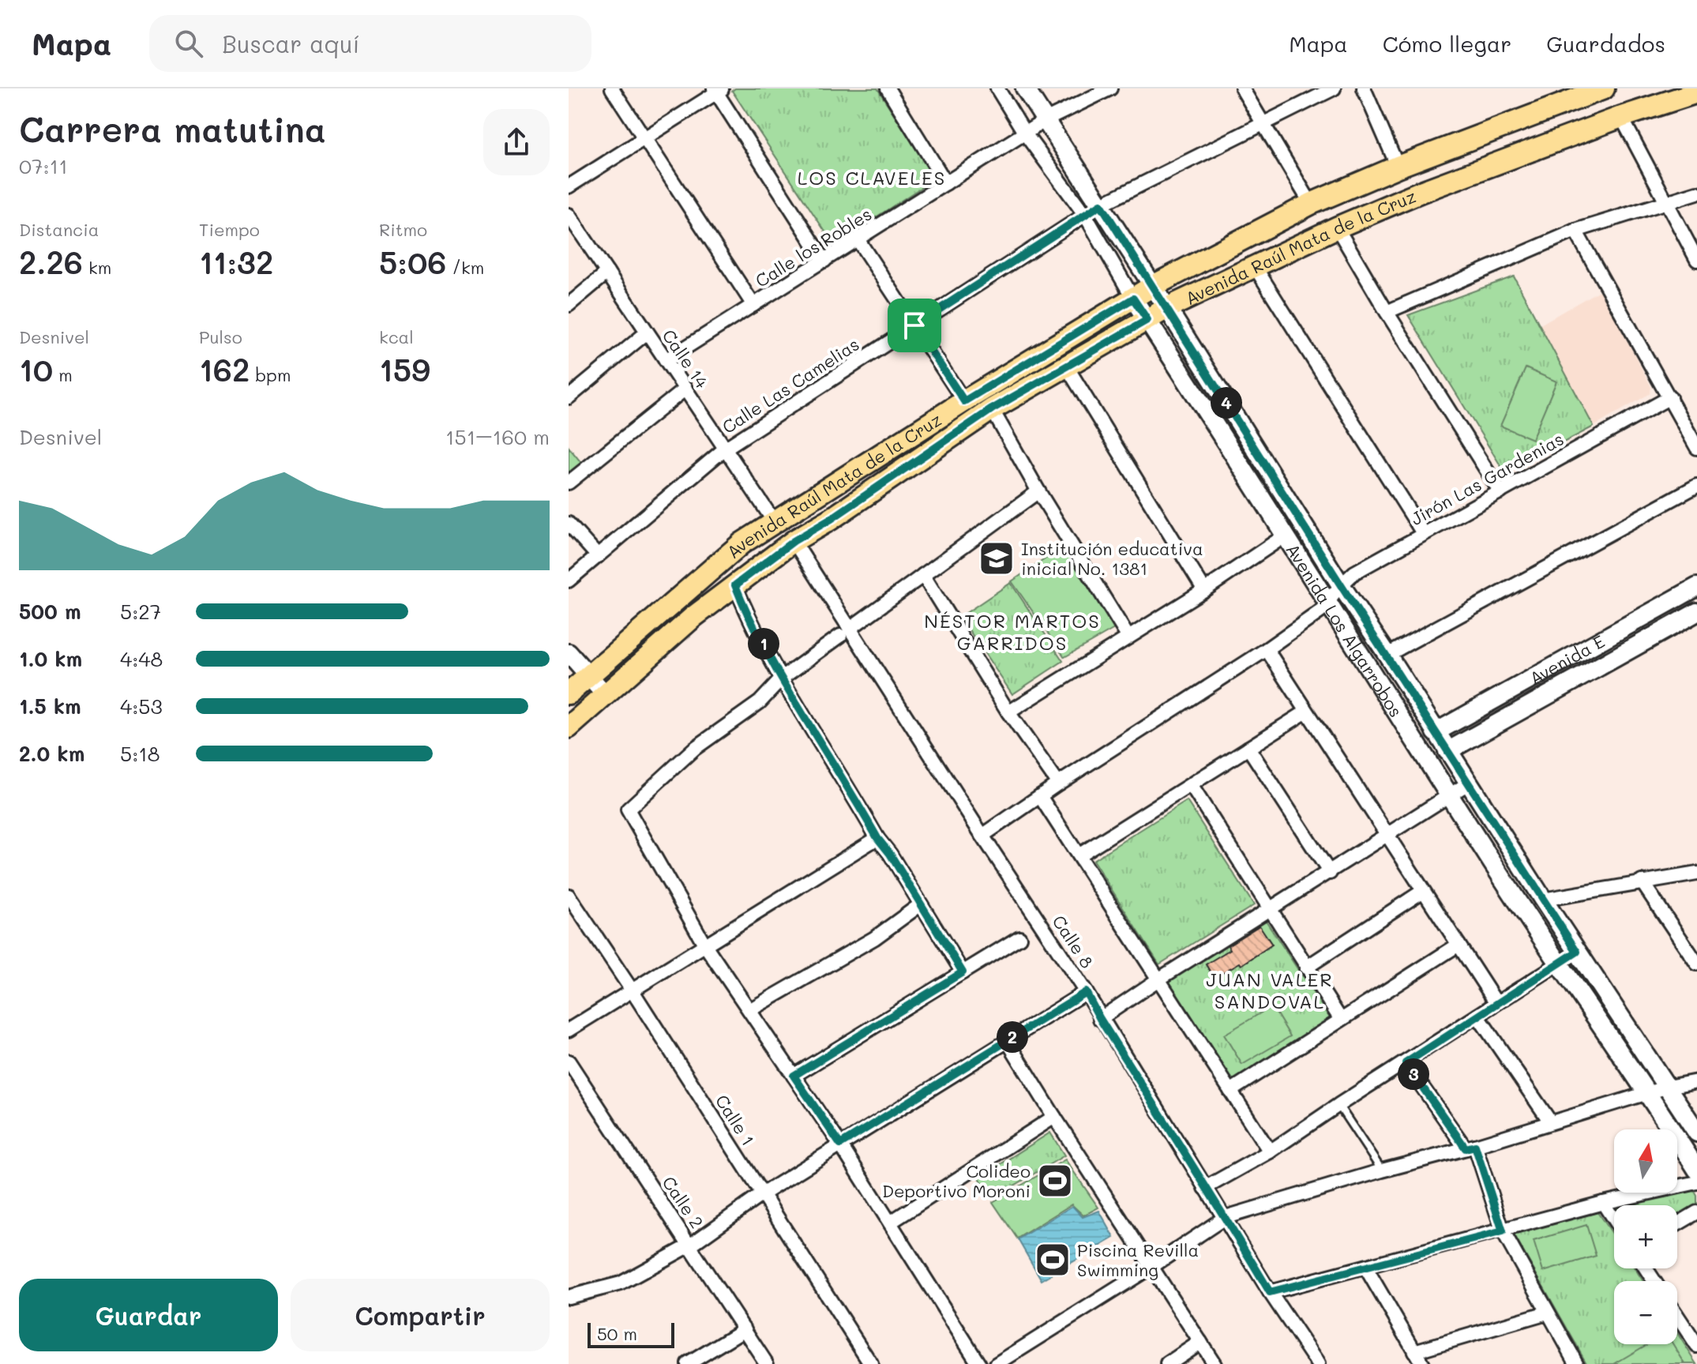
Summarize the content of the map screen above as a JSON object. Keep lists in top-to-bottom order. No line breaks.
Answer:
{"streets":{"main road":["Avenida Raúl Mata de la Cruz"],"street":["Calle los Robles","Calle 14","Calle Las Camelias","Jirón Las Gardenias","Avenida Los Algarrobos","Avenida E","Calle 8","Calle 1","Calle 2"]},"crossings":[["Avenida Raúl Mata de la Cruz","Calle 14"],["Avenida Raúl Mata de la Cruz","Avenida Los Algarrobos"],["Avenida Raúl Mata de la Cruz","Calle 8"],["Calle los Robles","Calle 14"],["Calle los Robles","Avenida Los Algarrobos"],["Calle 14","Calle Las Camelias"],["Calle Las Camelias","Avenida Los Algarrobos"],["Jirón Las Gardenias","Avenida Los Algarrobos"],["Jirón Las Gardenias","Calle 8"],["Avenida Los Algarrobos","Avenida E"]],"districts":["LOS CLAVELES","NÉSTOR MARTOS GARRIDOS","JUAN VALER SANDOVAL"],"places":{"school or university":["Institución educativa inicial No. 1381"],"sports":["Colideo Deportivo Moroni","Piscina Revilla Swimming"]},"scale_bar":"50 m","north":"top","page":{"header":"Mapa","search":"Buscar aquí","nav":["Mapa","Cómo llegar","Guardados"],"heading":["Carrera matutina","07:11"],"stats":[["Distancia","2.26 km"],["Tiempo","11:32"],["Ritmo","5:06 /km"],["Desnivel","10 m"],["Pulso","162 bpm"],["kcal","159"]],"pins":["4","1","2","3"],"chart":["Desnivel","151–160 m"],"list":[{"name":"500 m","note":"5:27"},{"name":"1.0 km","note":"4:48"},{"name":"1.5 km","note":"4:53"},{"name":"2.0 km","note":"5:18"}],"map_buttons":["+","−"],"buttons":["Guardar","Compartir"],"scale":"50 m"}}
